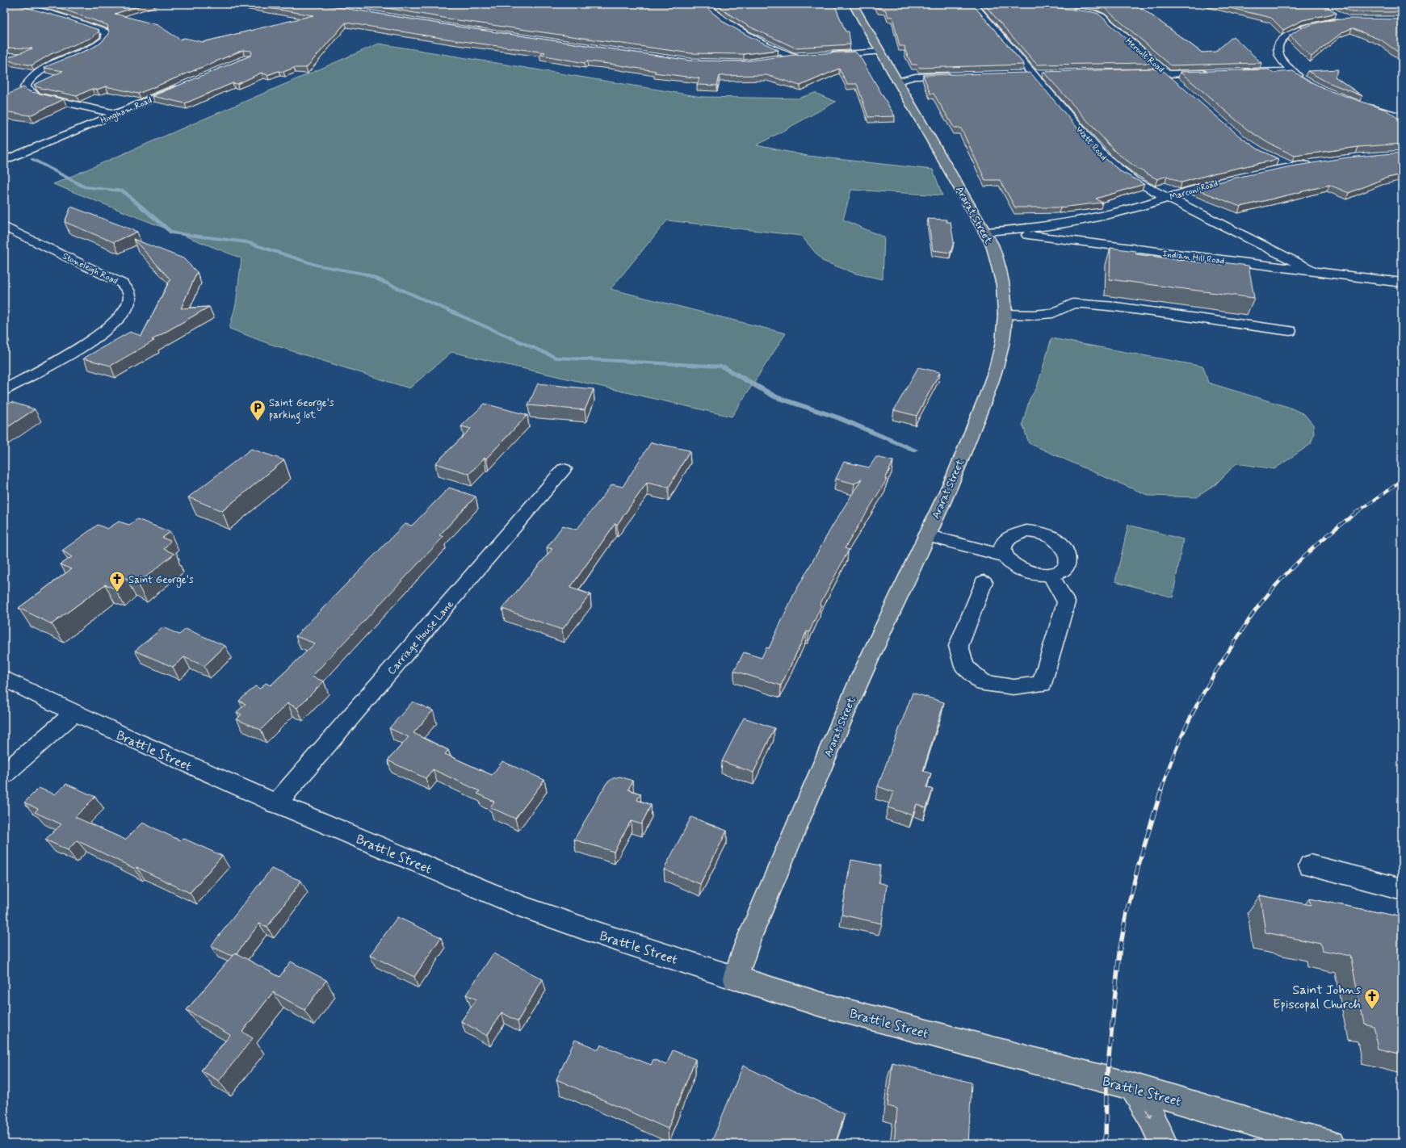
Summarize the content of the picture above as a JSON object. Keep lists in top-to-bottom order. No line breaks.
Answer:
{"streets":{"main road":["Ararat Street","Brattle Street"],"street":["Heroult Road","Hingham Road","Watt Road","Marconi Road","Indian Hill Road","Stoneleigh Road","Carriage House Lane"]},"crossings":[["Watt Road","Marconi Road"],["Watt Road","Indian Hill Road"],["Marconi Road","Ararat Street"],["Marconi Road","Indian Hill Road"],["Ararat Street","Indian Hill Road"],["Ararat Street","Brattle Street"],["Carriage House Lane","Brattle Street"]],"places":{"parking":["Saint George's parking lot"],"church":["Saint George's","Saint Johns Episcopal Church"]}}
